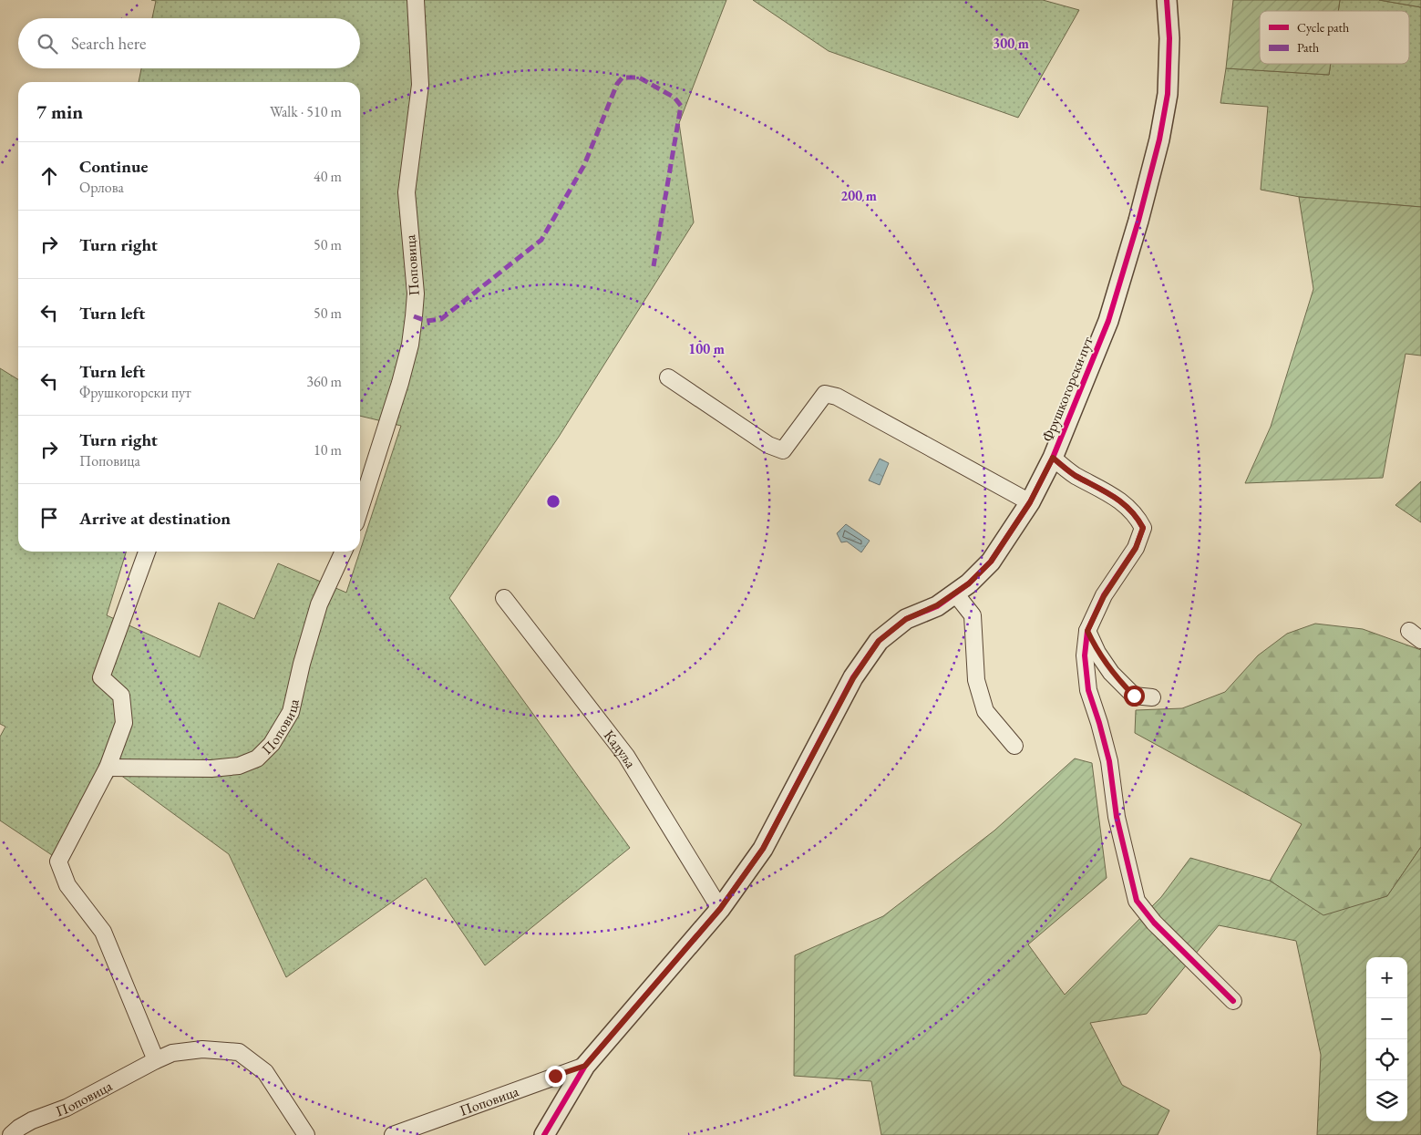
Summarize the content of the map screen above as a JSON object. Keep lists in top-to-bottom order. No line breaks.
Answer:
{"streets":{"street":["Поповица","Фрушкогорски пут","Кадуља"]},"crossings":[["Поповица","Фрушкогорски пут"],["Фрушкогорски пут","Кадуља"]],"legend":["Cycle path","Path"],"page":{"search":"Search here","heading":["7 min","Walk · 510 m"],"list":[["Continue","Орлова","40 m"],["Turn right","50 m"],["Turn left","50 m"],["Turn left","Фрушкогорски пут","360 m"],["Turn right","Поповица","10 m"],"Arrive at destination"],"map_buttons":["+","−"]},"rings":["300 m","200 m","100 m"]}
